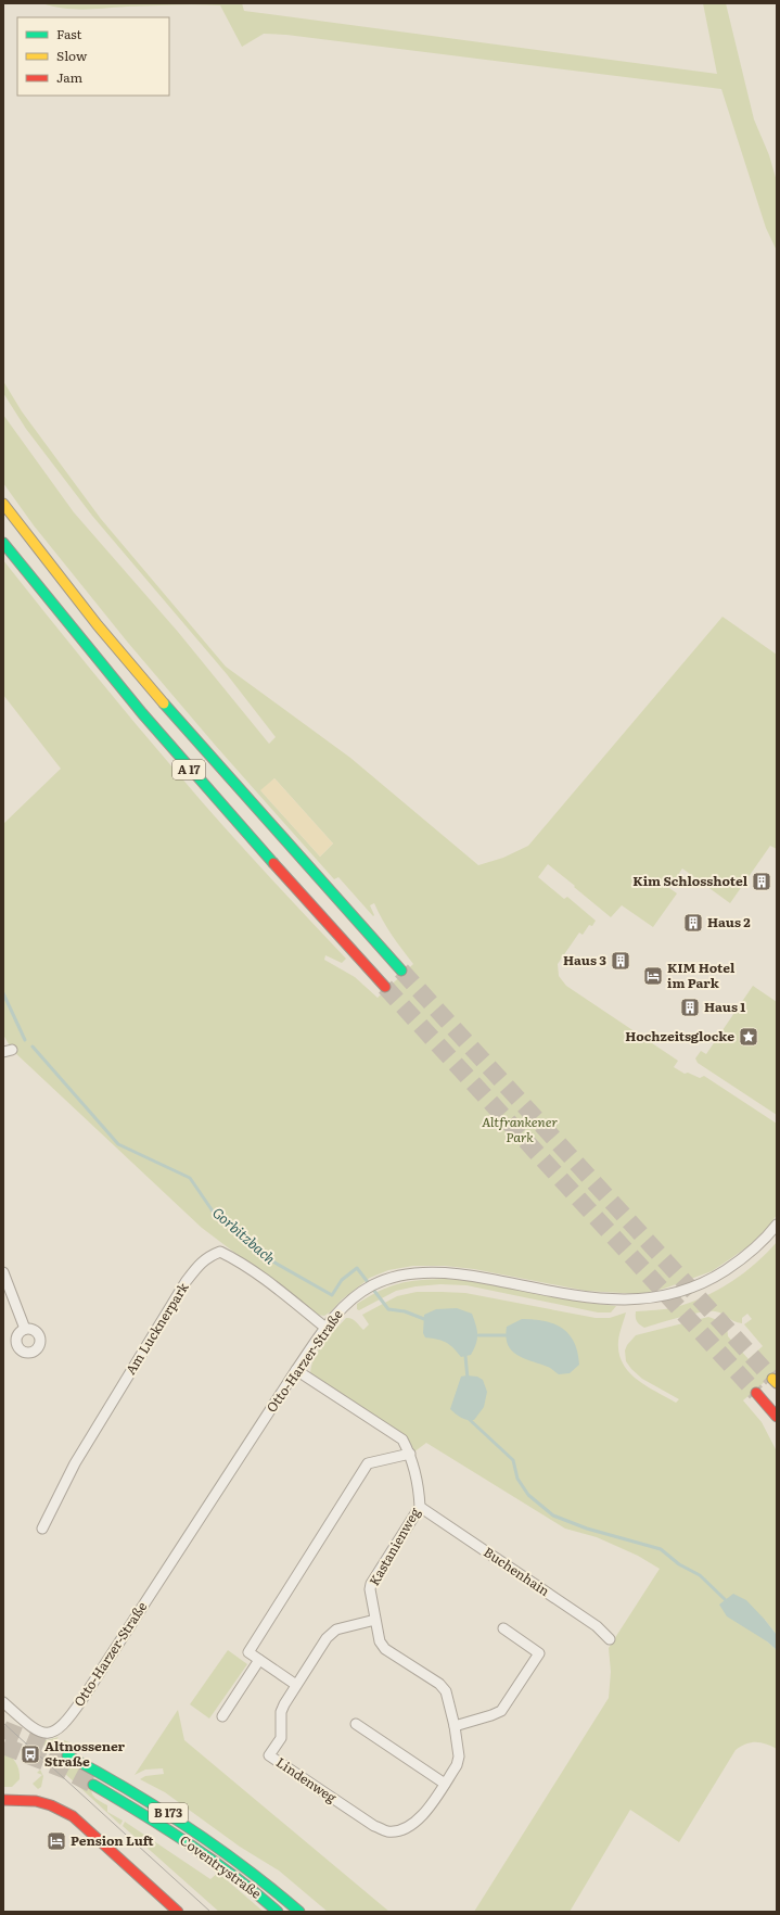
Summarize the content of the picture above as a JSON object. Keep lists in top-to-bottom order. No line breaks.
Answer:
{"streets":{"main road":["A 17","B 173","Coventrystraße"],"street":["Am Lucknerpark","Otto-Harzer-Straße","Kastanienweg","Buchenhain","Lindenweg"]},"crossings":[["Am Lucknerpark","Otto-Harzer-Straße"],["Otto-Harzer-Straße","Kastanienweg"],["Kastanienweg","Buchenhain"],["Kastanienweg","Lindenweg"]],"water":["Gorbitzbach"],"parks":["Altfrankener Park"],"places":{"building":["Kim Schlosshotel","Haus 2","Haus 3","Haus 1"],"hotel":["KIM Hotel im Park","Pension Luft"],"place":["Hochzeitsglocke"],"bus stop":["Altnossener Straße"]},"legend":["Fast","Slow","Jam"]}
